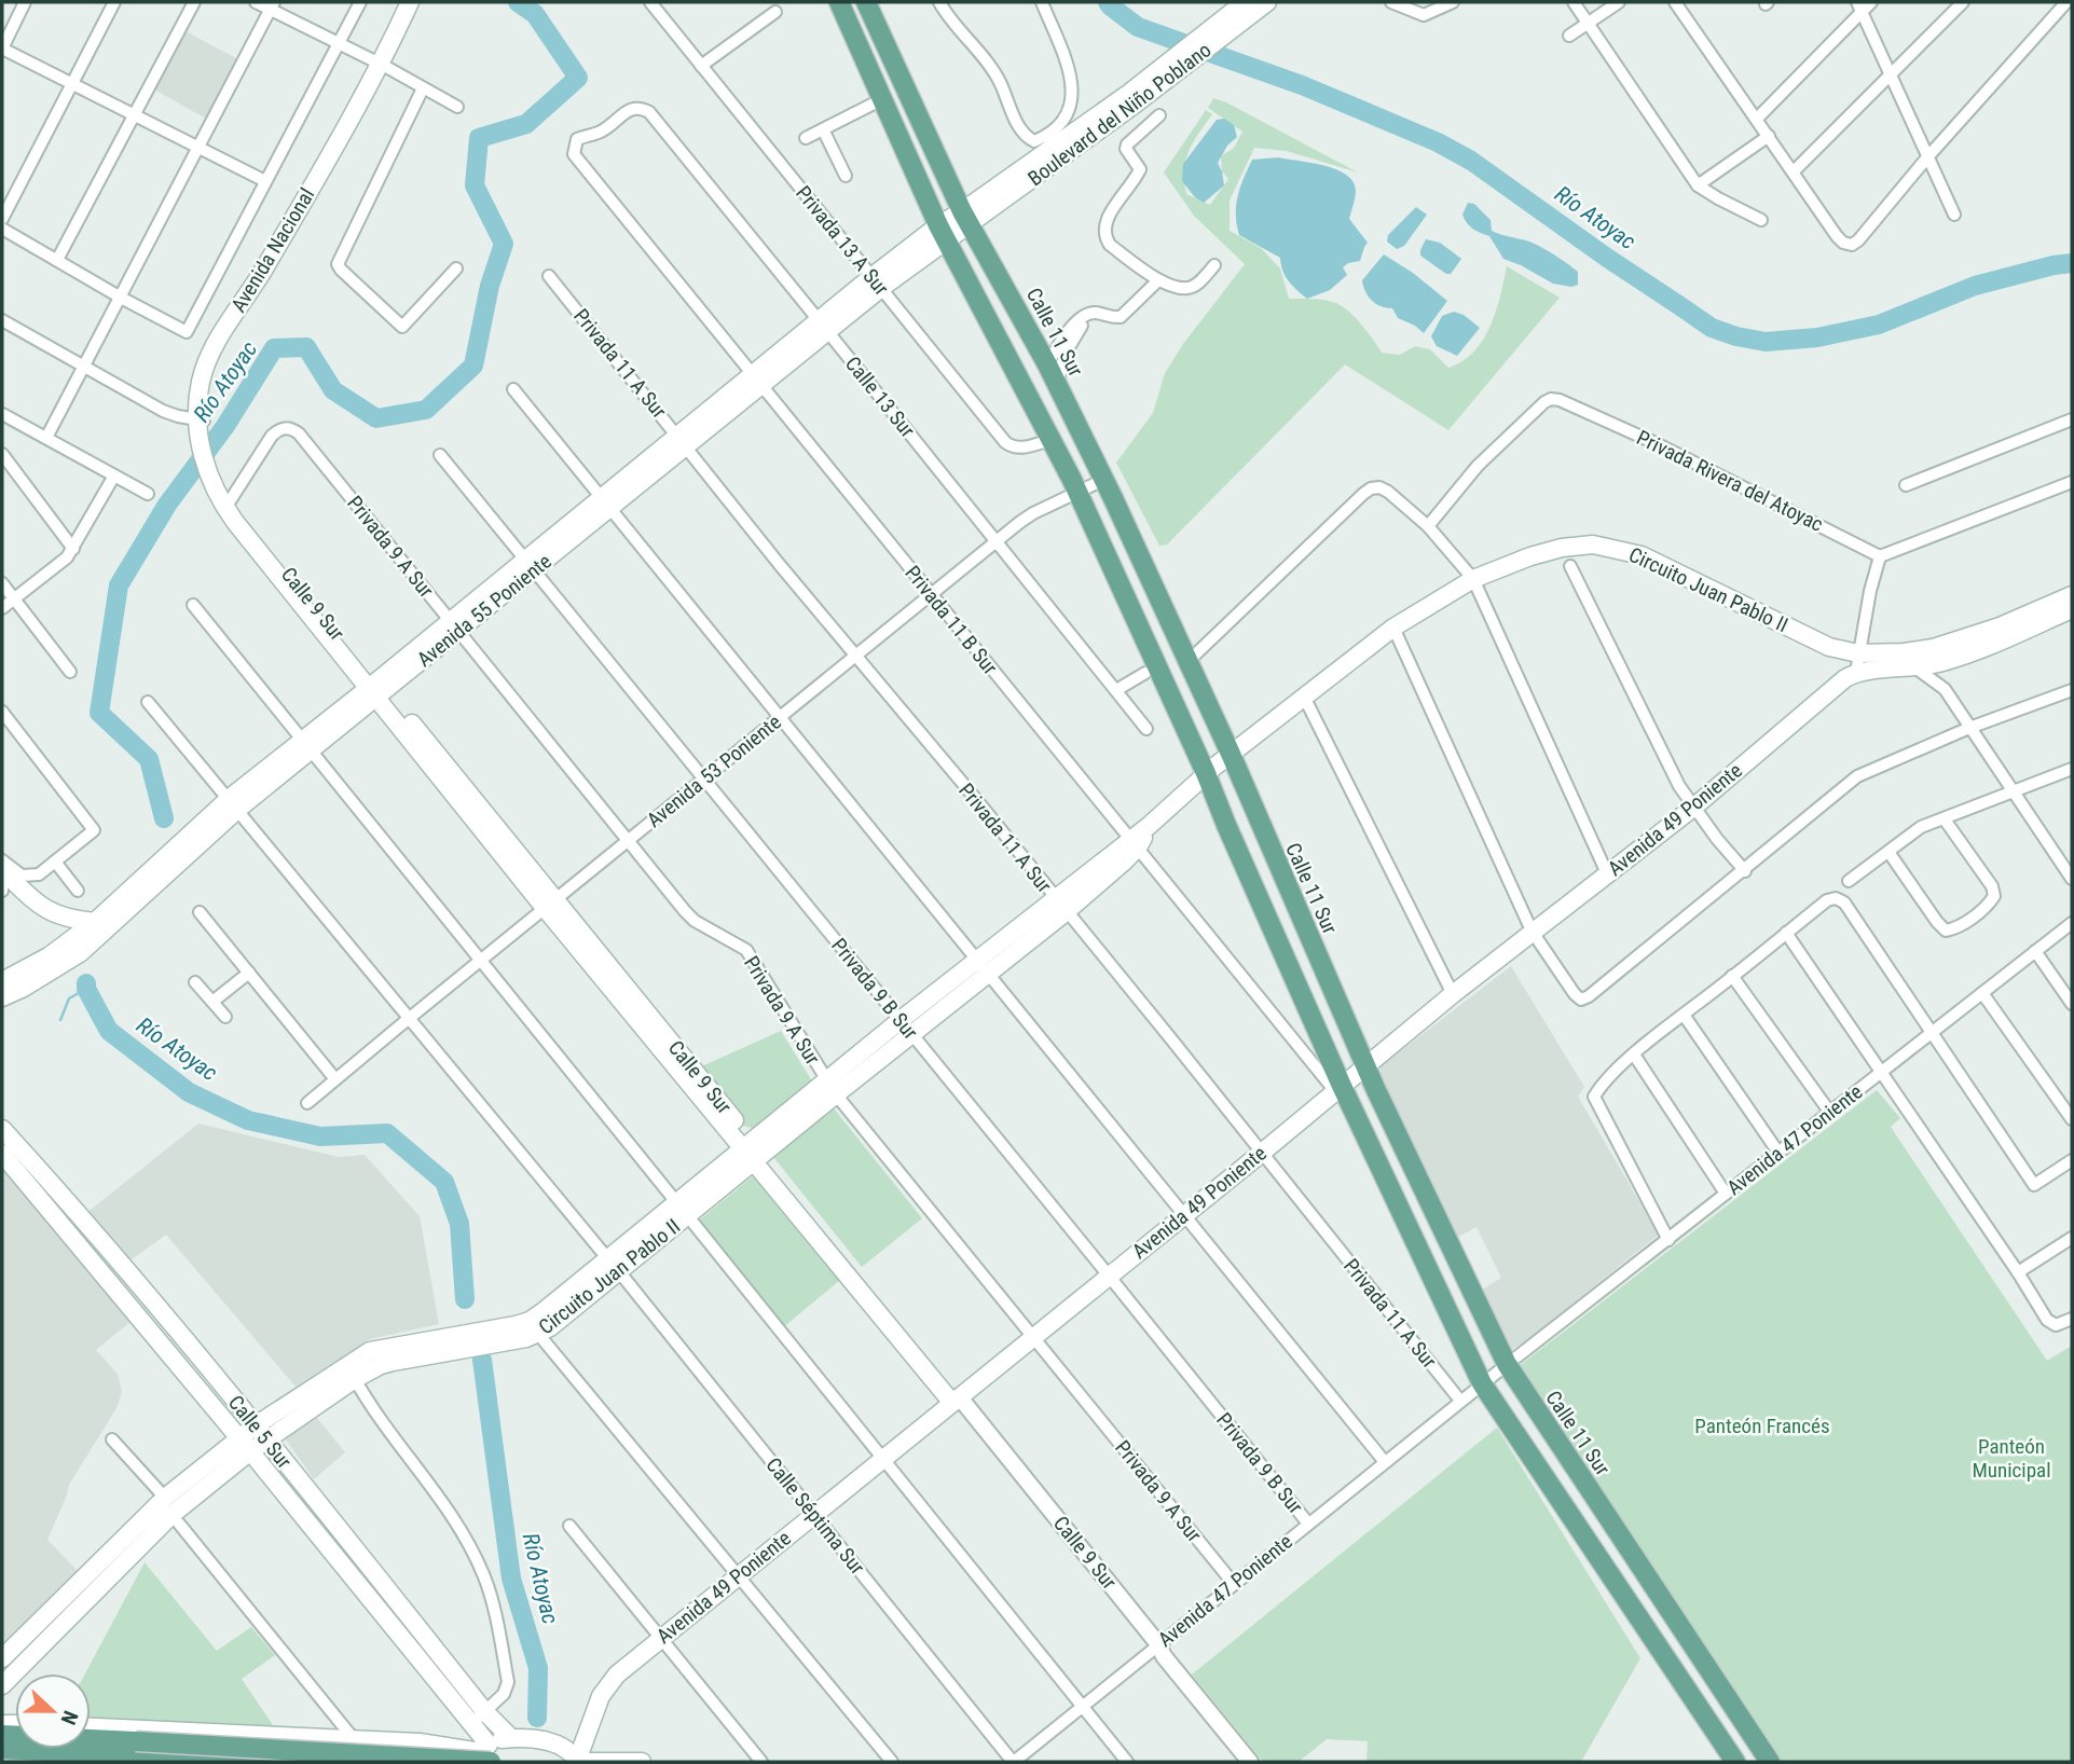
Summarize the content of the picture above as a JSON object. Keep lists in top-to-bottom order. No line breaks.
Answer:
{"streets":{"main road":["Boulevard del Niño Poblano","Avenida Nacional","Calle 11 Sur","Circuito Juan Pablo II","Calle 9 Sur","Avenida 55 Poniente","Avenida 49 Poniente","Calle 5 Sur"],"street":["Privada 13 A Sur","Privada 11 A Sur","Calle 13 Sur","Privada Rivera del Atoyac","Privada 9 A Sur","Privada 11 B Sur","Avenida 53 Poniente","Privada 9 B Sur","Avenida 47 Poniente","Calle Séptima Sur"]},"crossings":[["Boulevard del Niño Poblano","Calle 11 Sur"],["Boulevard del Niño Poblano","Avenida 55 Poniente"],["Privada 13 A Sur","Avenida 55 Poniente"],["Avenida Nacional","Privada 9 A Sur"],["Avenida Nacional","Calle 9 Sur"],["Calle 11 Sur","Circuito Juan Pablo II"],["Calle 11 Sur","Avenida 55 Poniente"],["Calle 11 Sur","Avenida 53 Poniente"],["Calle 11 Sur","Avenida 49 Poniente"],["Calle 11 Sur","Avenida 47 Poniente"],["Privada 11 A Sur","Circuito Juan Pablo II"],["Privada 11 A Sur","Avenida 55 Poniente"],["Privada 11 A Sur","Avenida 53 Poniente"],["Privada 11 A Sur","Avenida 49 Poniente"],["Privada 11 A Sur","Avenida 47 Poniente"],["Calle 13 Sur","Avenida 55 Poniente"],["Calle 13 Sur","Privada 11 B Sur"],["Calle 13 Sur","Avenida 53 Poniente"],["Privada 9 A Sur","Circuito Juan Pablo II"],["Privada 9 A Sur","Calle 9 Sur"],["Privada 9 A Sur","Avenida 55 Poniente"],["Privada 9 A Sur","Avenida 53 Poniente"],["Privada 9 A Sur","Avenida 49 Poniente"],["Privada 9 A Sur","Avenida 47 Poniente"],["Circuito Juan Pablo II","Calle 9 Sur"],["Circuito Juan Pablo II","Privada 11 B Sur"],["Circuito Juan Pablo II","Privada 9 B Sur"],["Circuito Juan Pablo II","Calle 5 Sur"],["Circuito Juan Pablo II","Calle Séptima Sur"],["Calle 9 Sur","Avenida 55 Poniente"],["Calle 9 Sur","Avenida 53 Poniente"],["Calle 9 Sur","Avenida 49 Poniente"],["Calle 9 Sur","Avenida 47 Poniente"],["Avenida 55 Poniente","Privada 11 B Sur"],["Avenida 55 Poniente","Privada 9 B Sur"],["Avenida 55 Poniente","Calle Séptima Sur"],["Privada 11 B Sur","Avenida 53 Poniente"],["Avenida 53 Poniente","Privada 9 B Sur"],["Avenida 53 Poniente","Calle Séptima Sur"],["Avenida 49 Poniente","Privada 9 B Sur"],["Avenida 49 Poniente","Calle Séptima Sur"],["Privada 9 B Sur","Avenida 47 Poniente"],["Avenida 47 Poniente","Calle Séptima Sur"]],"water":["Río Atoyac"],"parks":["Panteón Francés","Panteón Municipal"],"north":"right"}
